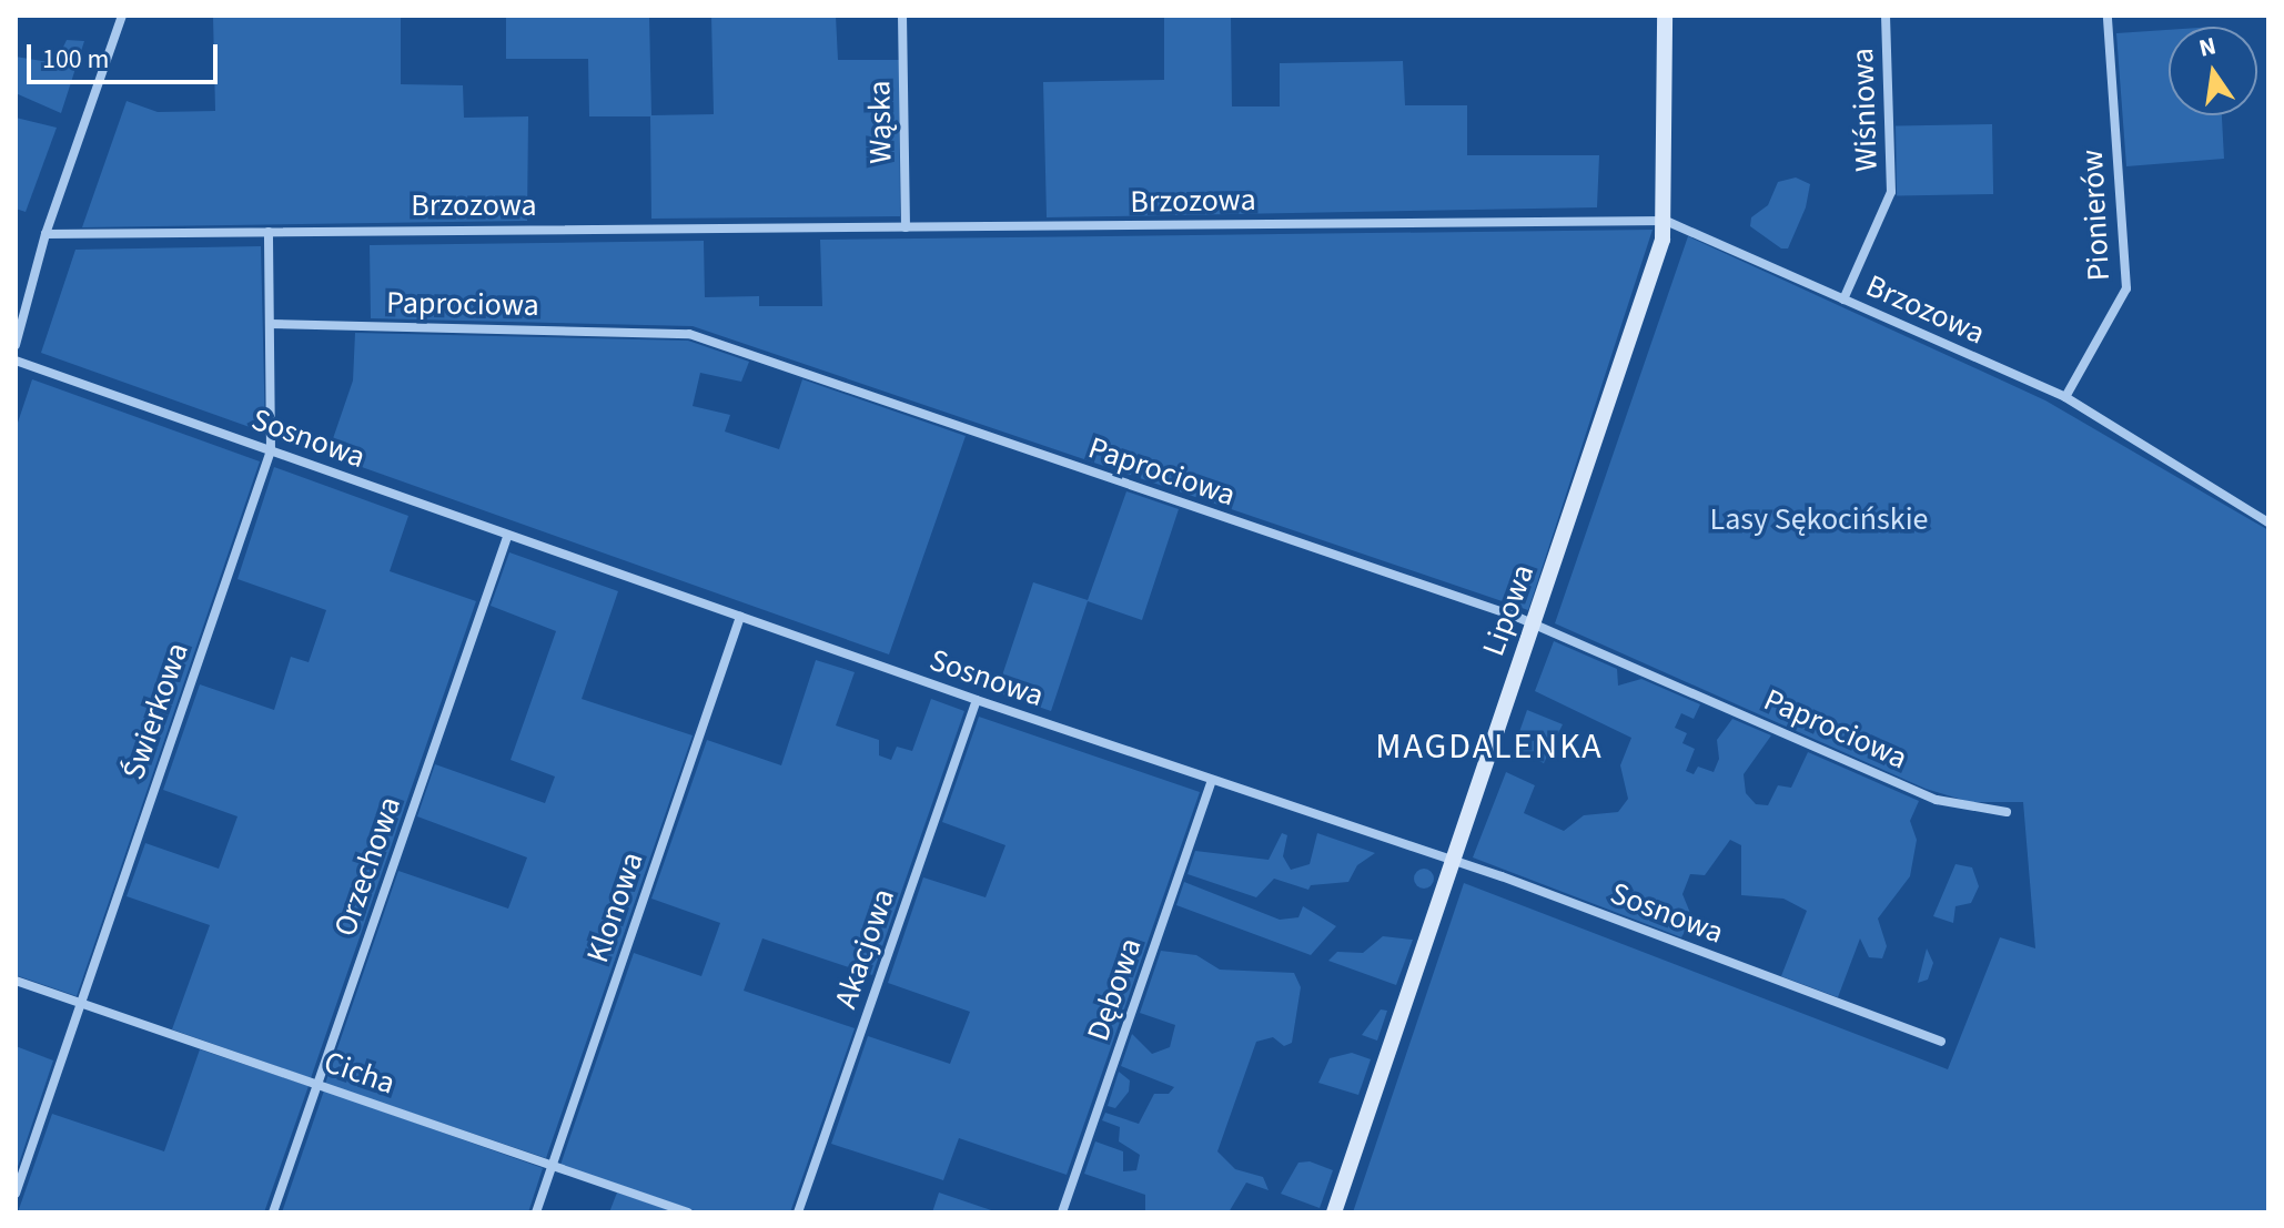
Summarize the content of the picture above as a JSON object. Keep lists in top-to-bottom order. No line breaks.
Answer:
{"streets":{"street":["Wiśniowa","Wąska","Brzozowa","Pionierów","Paprociowa","Sosnowa","Lipowa","Świerkowa","Orzechowa","Klonowa","Akacjowa","Dębowa","Cicha"]},"crossings":[["Wiśniowa","Brzozowa"],["Wąska","Brzozowa"],["Brzozowa","Pionierów"],["Brzozowa","Lipowa"],["Brzozowa","Świerkowa"],["Paprociowa","Lipowa"],["Paprociowa","Świerkowa"],["Sosnowa","Lipowa"],["Sosnowa","Świerkowa"],["Sosnowa","Orzechowa"],["Sosnowa","Klonowa"],["Sosnowa","Akacjowa"],["Sosnowa","Dębowa"],["Świerkowa","Cicha"],["Orzechowa","Cicha"],["Klonowa","Cicha"]],"districts":["MAGDALENKA"],"parks":["Lasy Sękocińskie"],"scale_bar":"100 m","north":"top"}
